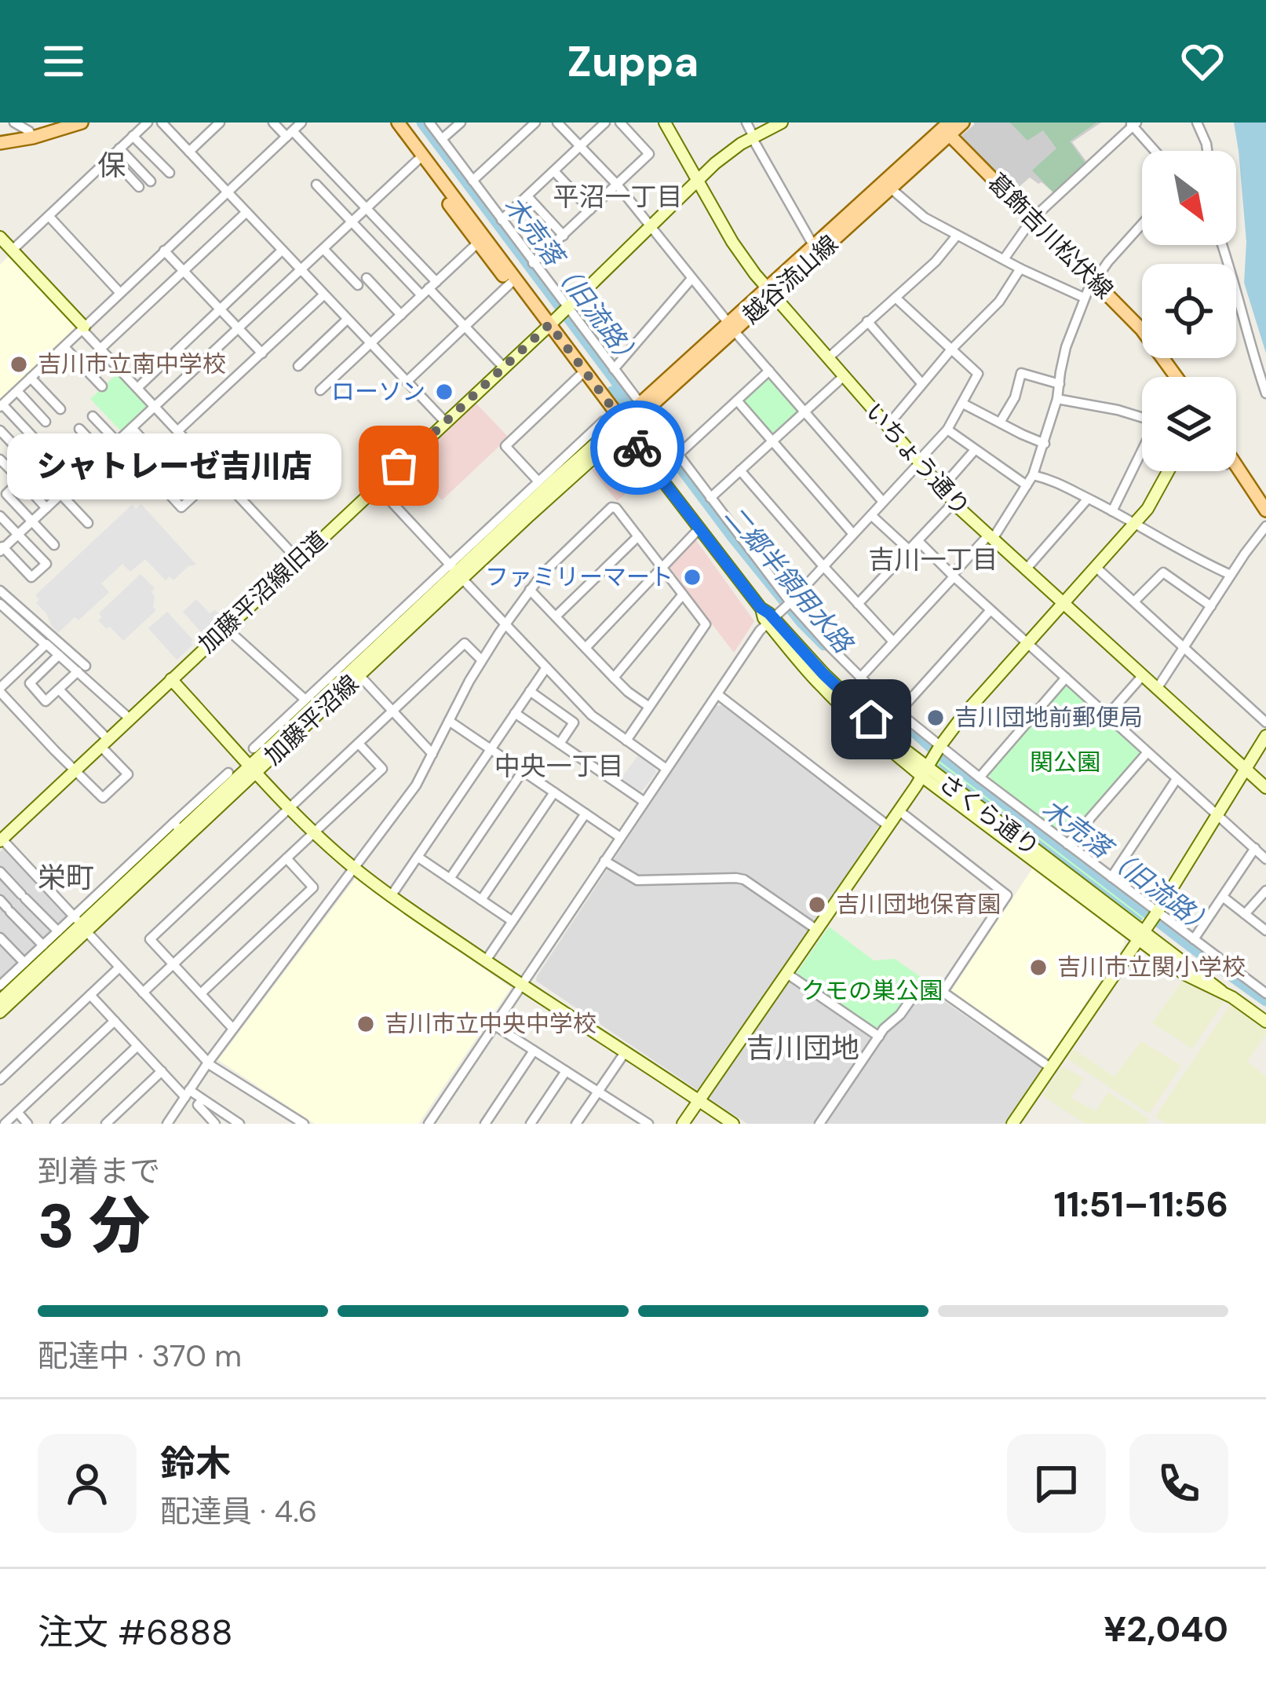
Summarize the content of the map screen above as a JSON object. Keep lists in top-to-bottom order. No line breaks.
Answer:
{"streets":{"main road":["葛飾吉川松伏線","越谷流山線"],"street":["いちょう通り","加藤平沼線旧道","加藤平沼線","さくら通り"]},"crossings":[["葛飾吉川松伏線","越谷流山線"],["越谷流山線","いちょう通り"],["越谷流山線","加藤平沼線"],["越谷流山線","さくら通り"],["いちょう通り","加藤平沼線旧道"],["加藤平沼線","さくら通り"]],"districts":["保","平沼一丁目","吉川一丁目","中央一丁目","栄町","吉川団地"],"water":["木売落（旧流路）","二郷半領用水路"],"parks":["関公園","クモの巣公園"],"places":["吉川市立南中学校","ローソン","シャトレーゼ吉川店","ファミリーマート","吉川団地前郵便局","吉川団地保育園","吉川市立関小学校","吉川市立中央中学校"],"north":"bottom right","page":{"header":"Zuppa","bubble":"シャトレーゼ吉川店","heading":["3 分","到着まで","11:51–11:56"],"panel":["鈴木","配達員 · 4.6","注文 #6888","¥2,040"],"bar":"配達中 · 370 m"}}
